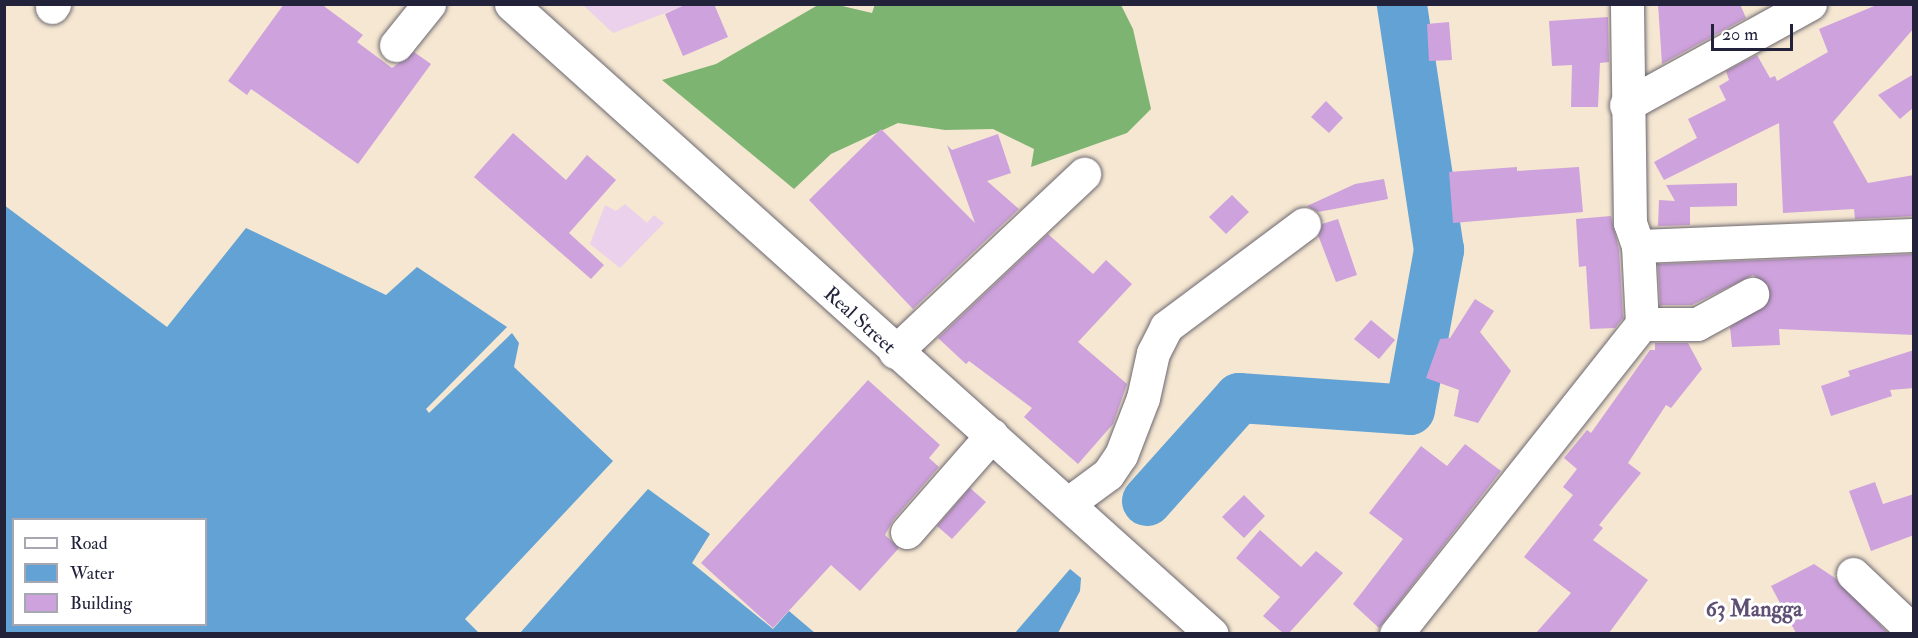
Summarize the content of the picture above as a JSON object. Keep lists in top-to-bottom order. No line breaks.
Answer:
{"streets":{"street":["Real Street"]},"districts":["63 Mangga"],"legend":["Road","Water","Building"],"scale_bar":"20 m"}
